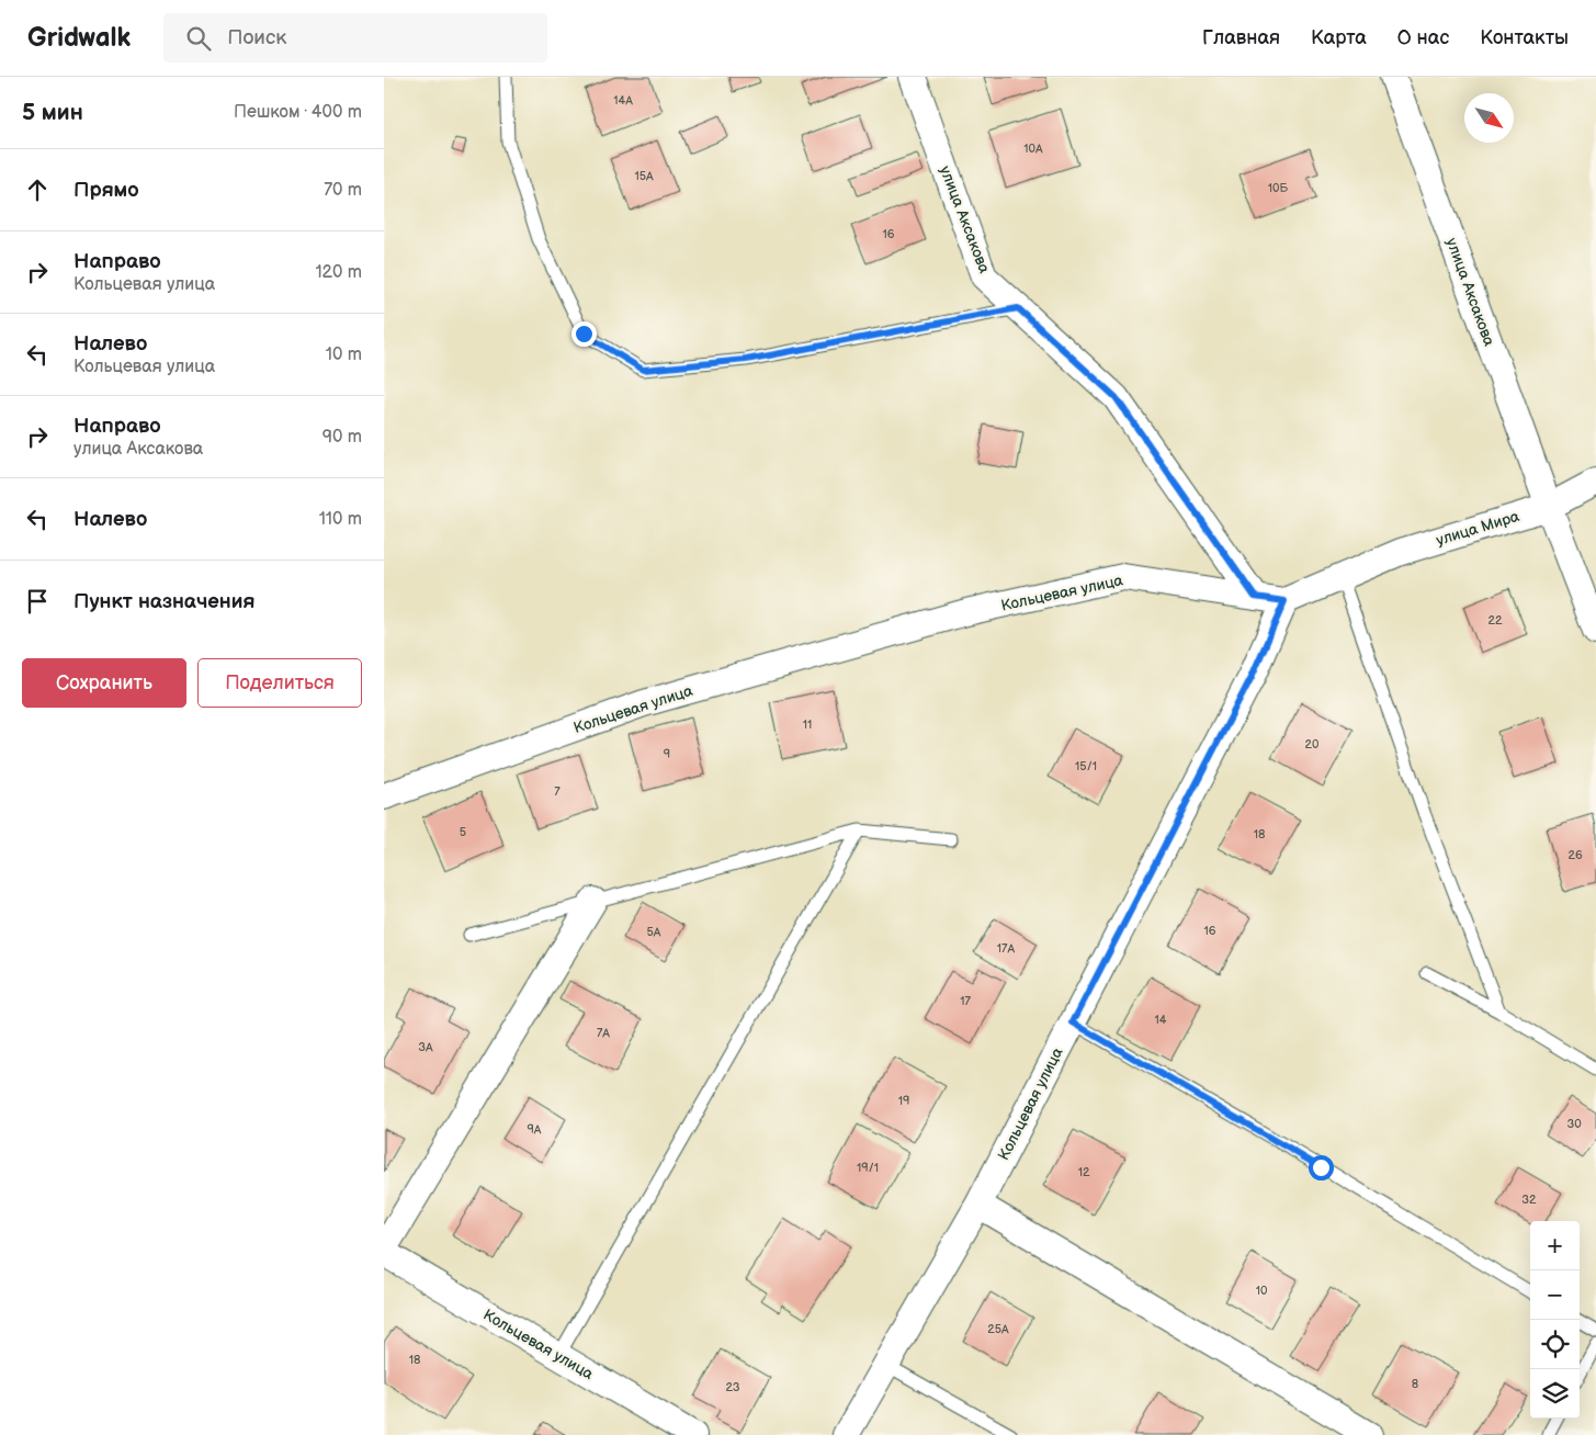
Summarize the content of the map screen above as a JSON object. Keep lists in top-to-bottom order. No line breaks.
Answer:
{"streets":{"street":["улица Аксакова","улица Мира","Кольцевая улица"]},"crossings":[["улица Аксакова","улица Мира"],["улица Аксакова","Кольцевая улица"],["улица Мира","Кольцевая улица"]],"house_numbers":["14А","10А","15А","10Б","16","22","11","20","9","15/1","7","5","18","26","16","5А","17А","17","14","7А","3А","19","30","9А","19/1","12","32","10","25А","18","8","23"],"north":"bottom right","page":{"header":"Gridwalk","search":"Поиск","nav":["Главная","Карта","О нас","Контакты"],"heading":["5 мин","Пешком · 400 m"],"list":[["Прямо","70 m"],["Направо","Кольцевая улица","120 m"],["Налево","Кольцевая улица","10 m"],["Направо","улица Аксакова","90 m"],["Налево","110 m"],"Пункт назначения"],"buttons":["Сохранить","Поделиться"],"map_buttons":["+","−"]}}
